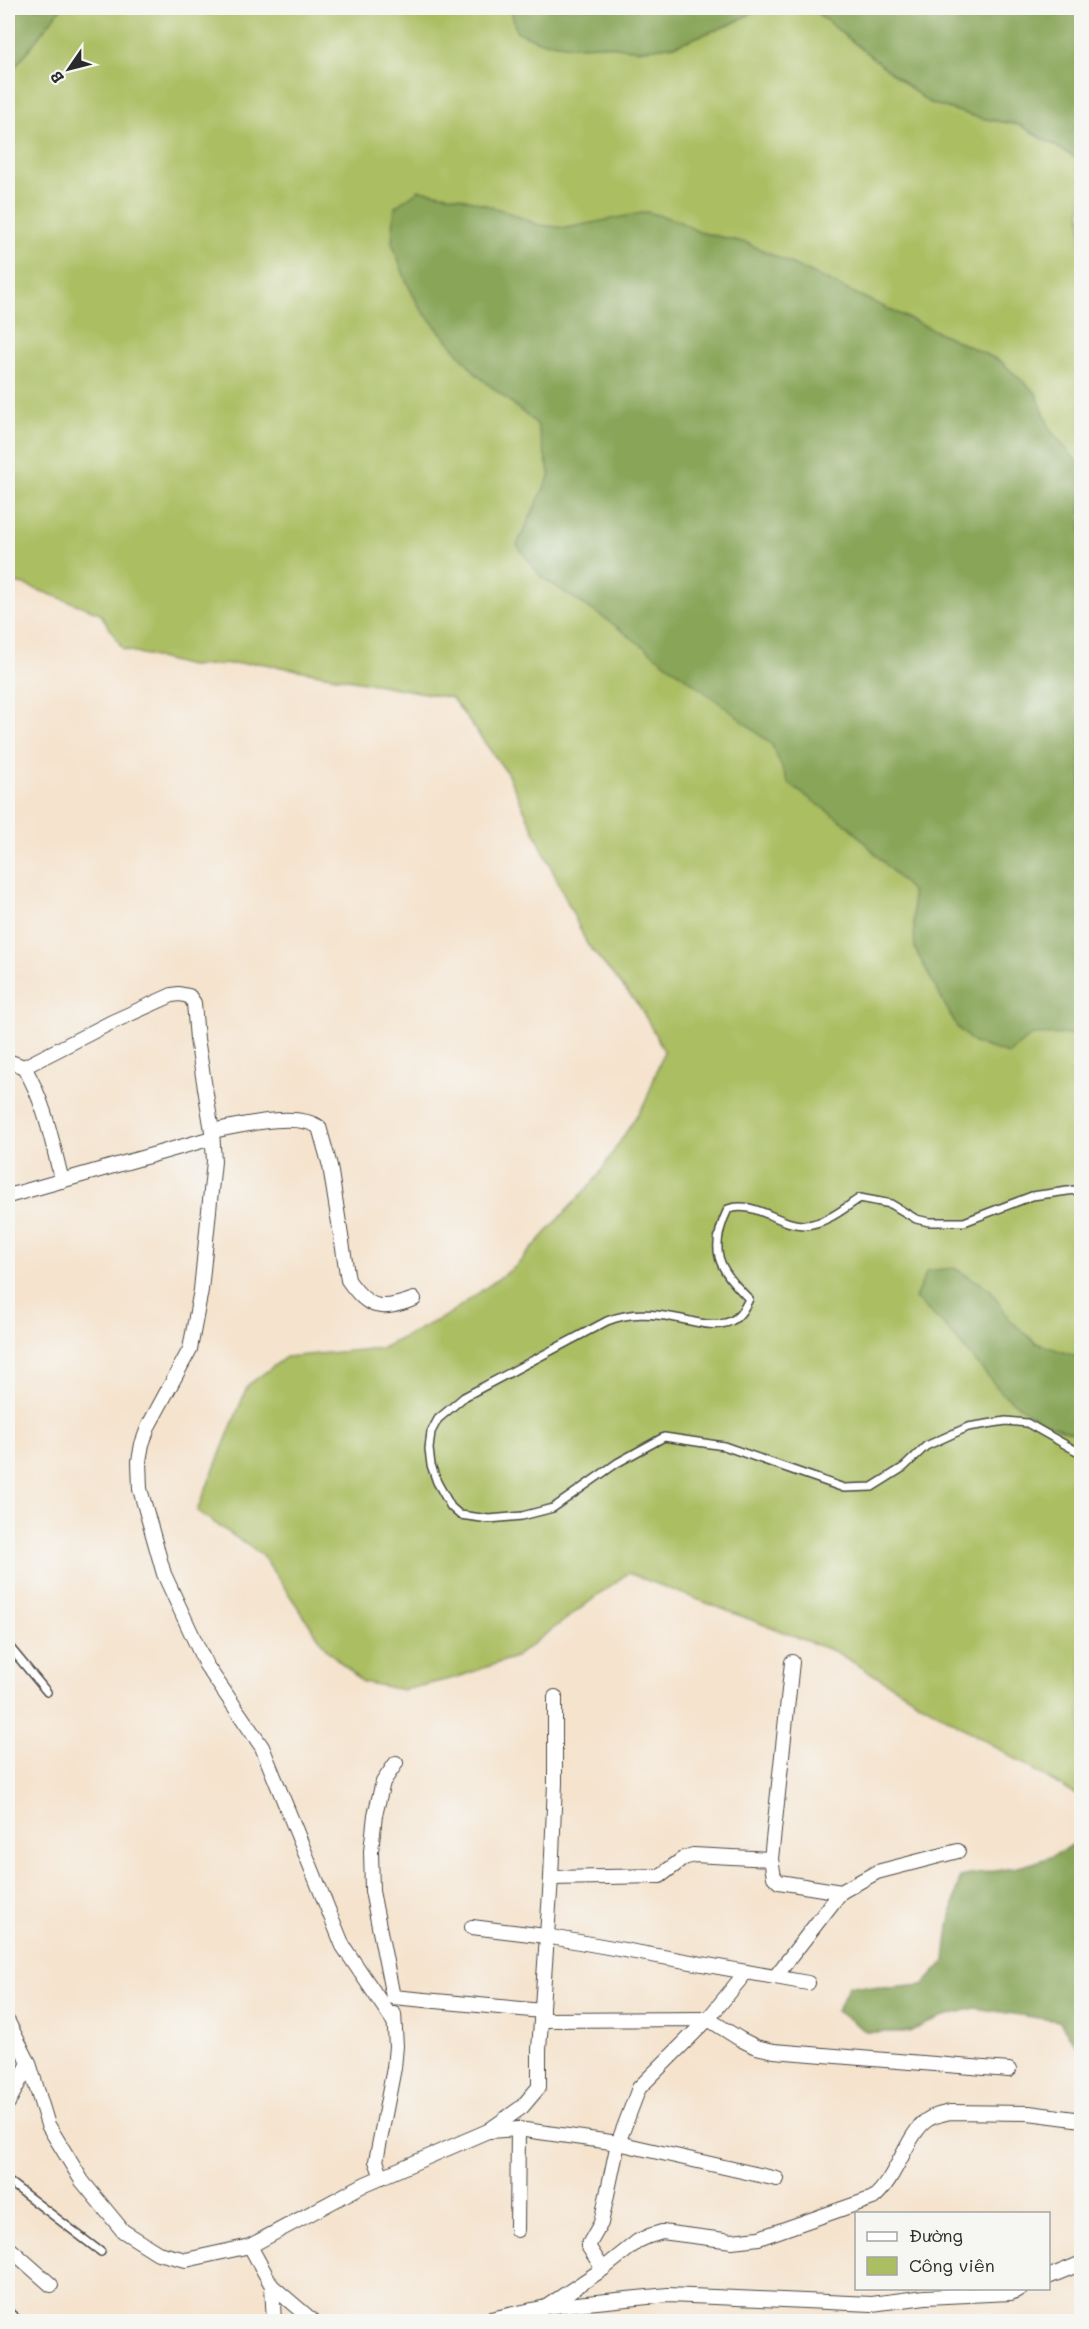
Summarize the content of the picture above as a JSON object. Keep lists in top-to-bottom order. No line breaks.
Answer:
{"legend":["Đường","Công viên"],"north":"bottom left"}
